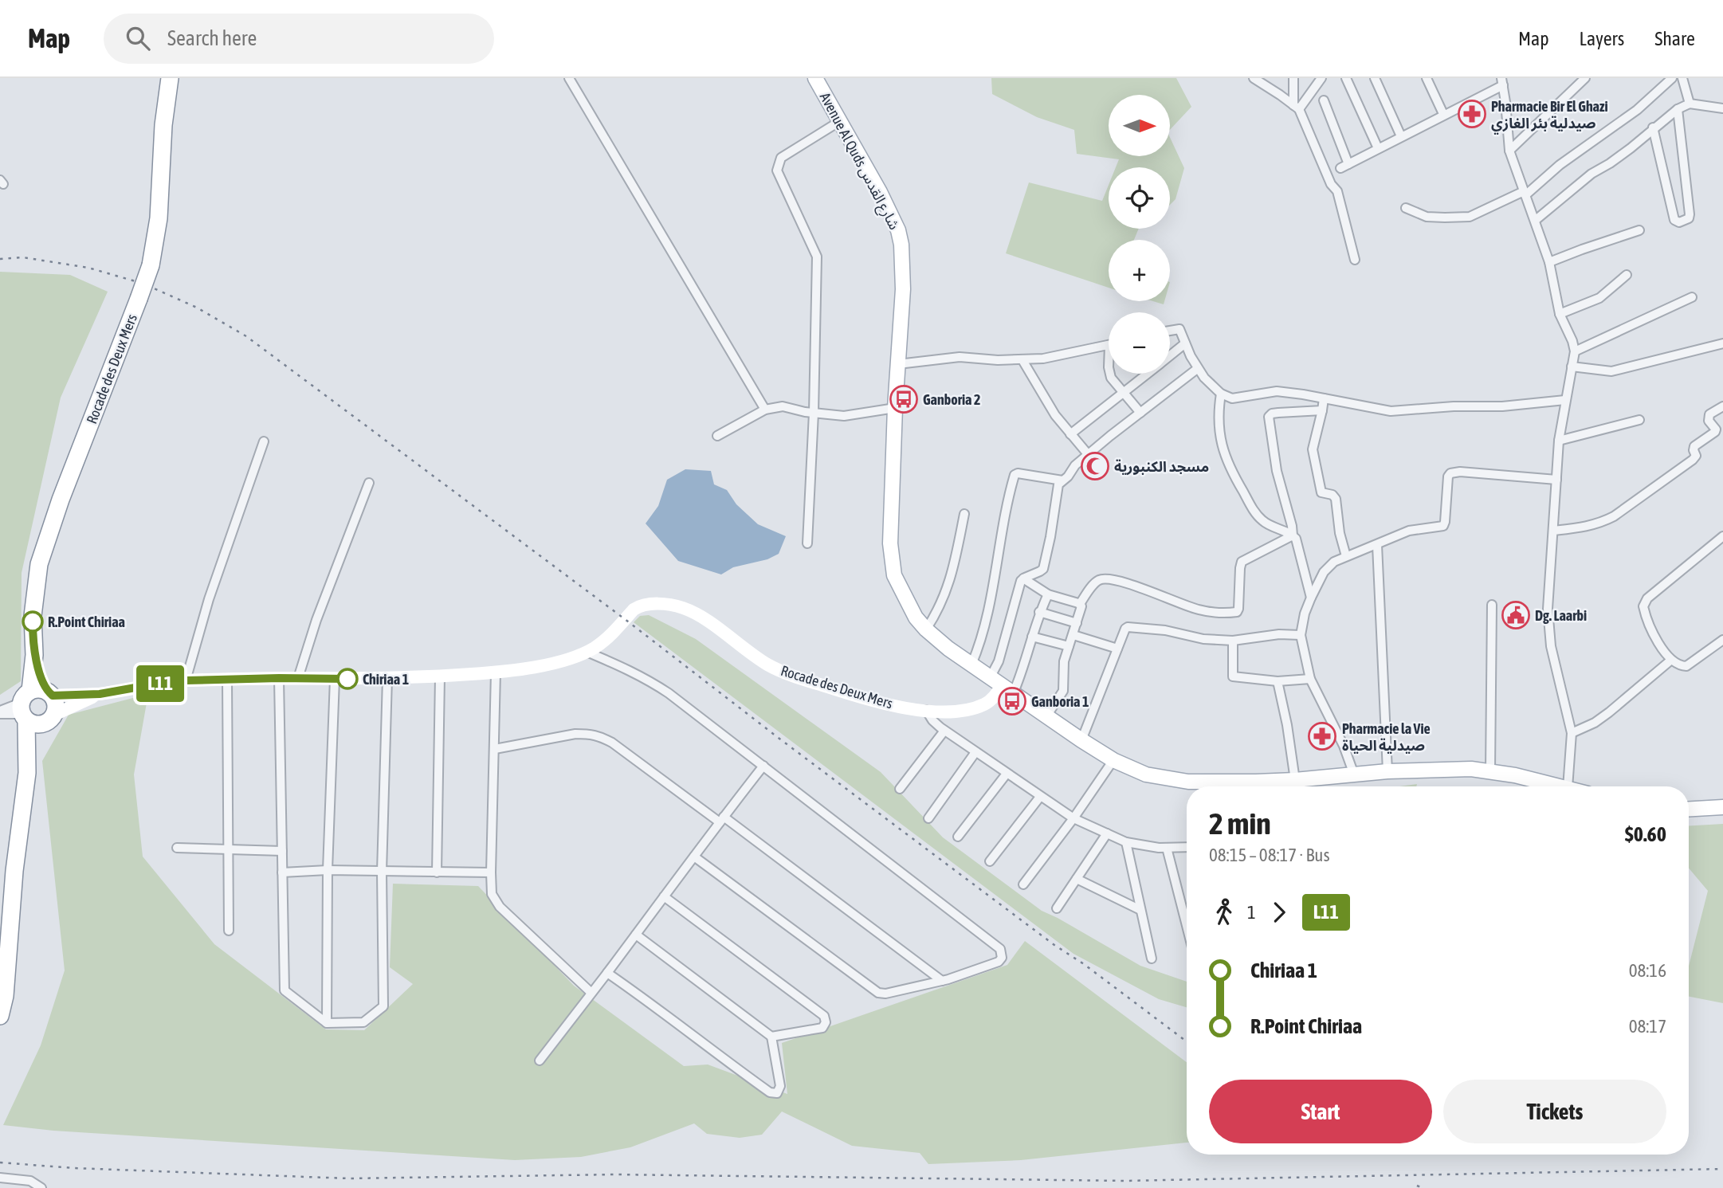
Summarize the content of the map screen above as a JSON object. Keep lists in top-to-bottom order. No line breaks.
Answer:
{"streets":{"highway":["Rocade des Deux Mers"],"main road":["Avenue Al Quds شارع القدس"]},"crossings":[["Avenue Al Quds شارع القدس","Rocade des Deux Mers"]],"places":{"pharmacy":["Pharmacie Bir El Ghazi صيدلية بئر الغازي","Pharmacie la Vie صيدلية الحياة"],"bus stop":["Ganboria 2","Ganboria 1"],"mosque":["مسجد الكنبورية"],"public building":["Dg. Laarbi"],"other":["R.Point Chiriaa","Chiriaa 1"]},"lines":["bus line L11"],"north":"right","page":{"header":"Map","search":"Search here","nav":["Map","Layers","Share"],"on_map":"L11","map_buttons":["+","−"],"heading":["2 min","08:15 – 08:17 · Bus","$0.60"],"legs":["1","L11"],"list":[{"name":"Chiriaa 1","value":"08:16"},{"name":"R.Point Chiriaa","value":"08:17"}],"buttons":["Start","Tickets"]}}
